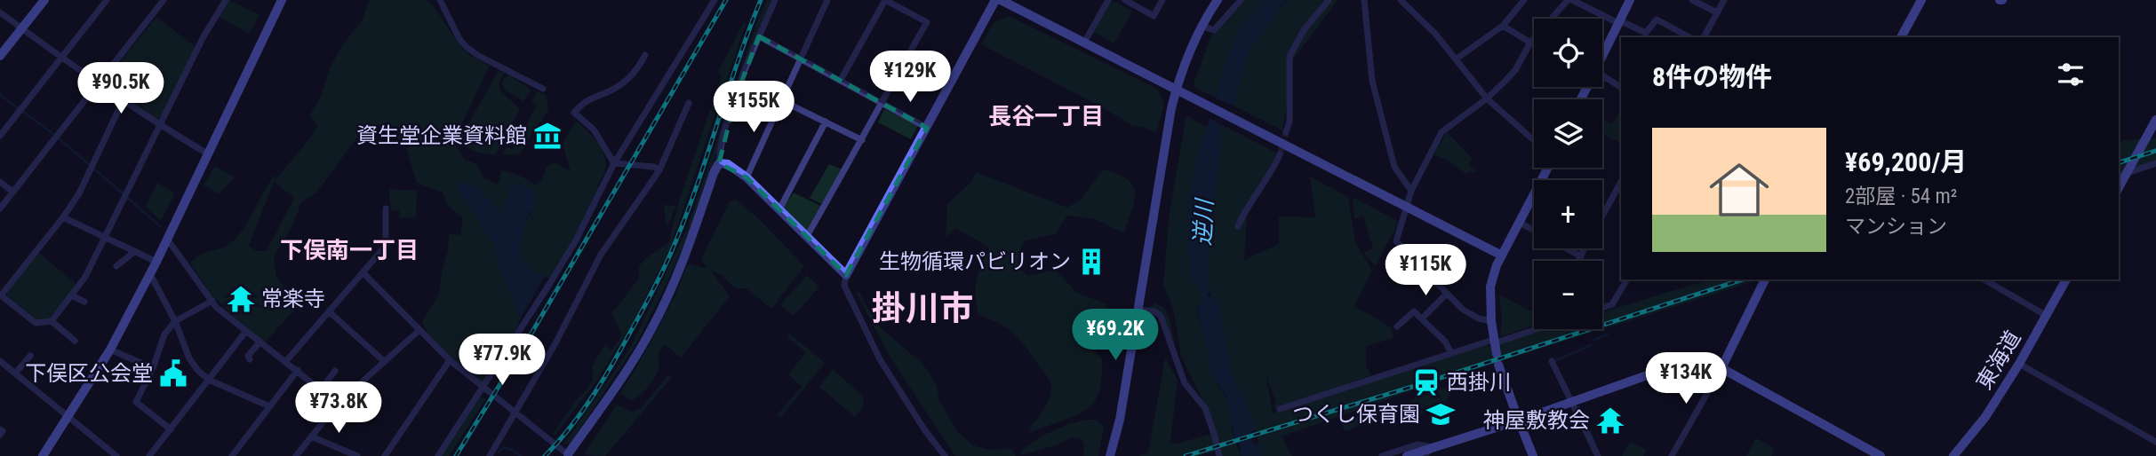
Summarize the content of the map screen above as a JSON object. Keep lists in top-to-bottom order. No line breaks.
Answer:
{"streets":{"street":["東海道"]},"districts":["長谷一丁目","下俣南一丁目","掛川市"],"water":["逆川"],"places":{"museum":["資生堂企業資料館"],"building":["生物循環パビリオン"],"temple":["常楽寺","神屋敷教会"],"public building":["下俣区公会堂"],"station":["西掛川"],"school or university":["つくし保育園"]},"page":{"map_buttons":["+","−"],"heading":"8件の物件","price":["¥129K","¥90.5K","¥155K","¥115K","¥69.2K","¥77.9K","¥134K","¥73.8K"],"list":[{"name":"¥69,200/月","note":"2部屋 · 54 m² · マンション"}]}}
